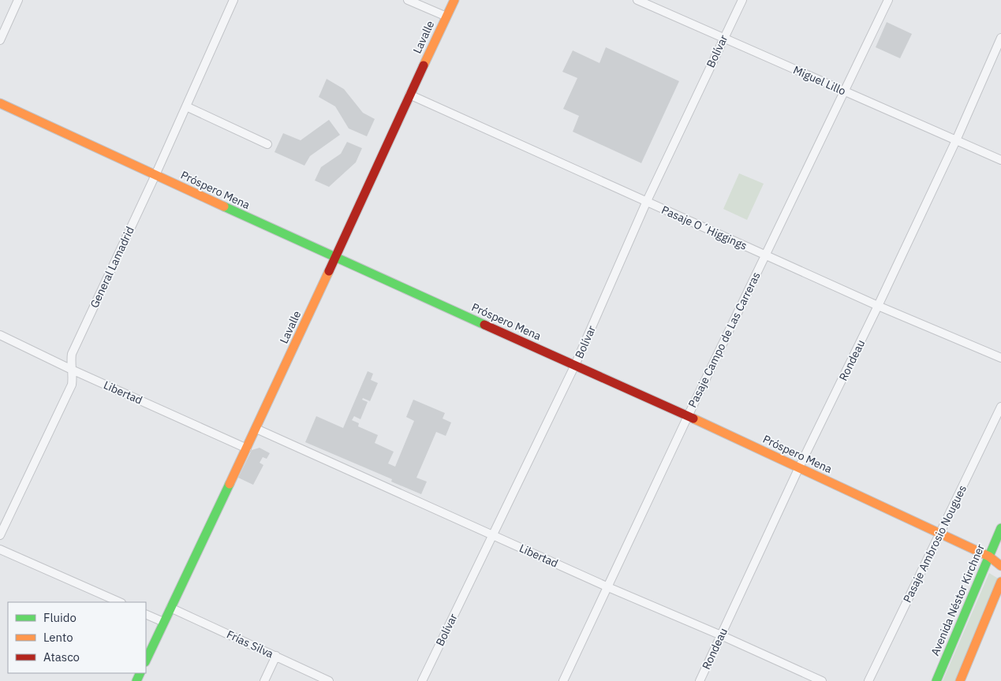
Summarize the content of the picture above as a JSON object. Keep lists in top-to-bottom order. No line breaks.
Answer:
{"streets":{"street":["Lavalle","Bolívar","Miguel Lillo","Próspero Mena","Pasaje O´Higgings","General Lamadrid","Pasaje Campo de Las Carreras","Rondeau","Libertad","Pasaje Ambrosio Nougues","Avenida Néstor Kirchner","Frías Silva"]},"crossings":[["Lavalle","Próspero Mena"],["Lavalle","Pasaje O´Higgings"],["Lavalle","Libertad"],["Lavalle","Frías Silva"],["Bolívar","Miguel Lillo"],["Bolívar","Próspero Mena"],["Bolívar","Pasaje O´Higgings"],["Bolívar","Libertad"],["Miguel Lillo","Pasaje Campo de Las Carreras"],["Miguel Lillo","Rondeau"],["Próspero Mena","General Lamadrid"],["Próspero Mena","Pasaje Campo de Las Carreras"],["Próspero Mena","Rondeau"],["Próspero Mena","Pasaje Ambrosio Nougues"],["Próspero Mena","Avenida Néstor Kirchner"],["Pasaje O´Higgings","Pasaje Campo de Las Carreras"],["Pasaje O´Higgings","Rondeau"],["General Lamadrid","Libertad"],["Pasaje Campo de Las Carreras","Libertad"],["Rondeau","Libertad"]],"legend":["Fluido","Lento","Atasco"]}
